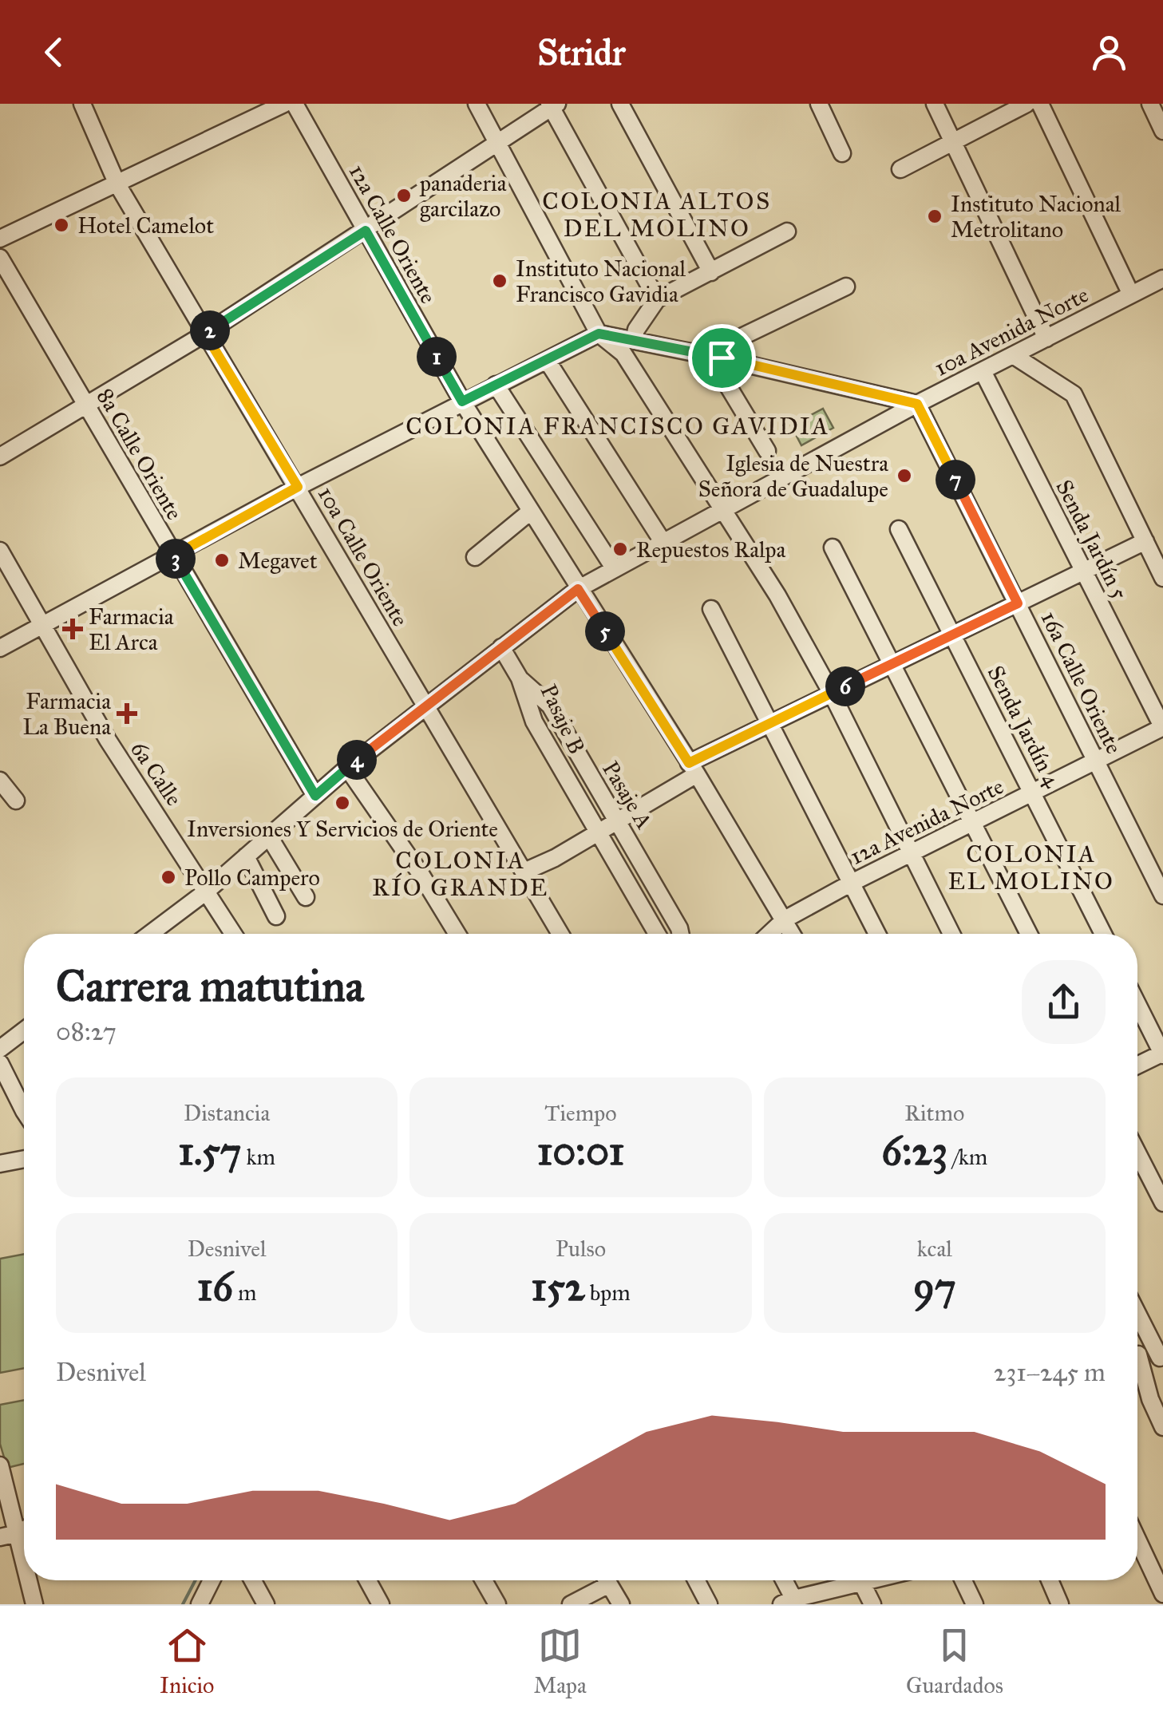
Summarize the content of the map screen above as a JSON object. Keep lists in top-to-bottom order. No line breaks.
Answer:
{"streets":{"street":["12a Calle Oriente","10a Avenida Norte","8a Calle Oriente","Senda Jardín 5","10a Calle Oriente","16a Calle Oriente","Pasaje B","Senda Jardín 4","6a Calle","Pasaje A","12a Avenida Norte"]},"crossings":[["12a Calle Oriente","10a Avenida Norte"],["12a Calle Oriente","12a Avenida Norte"],["10a Avenida Norte","8a Calle Oriente"],["10a Avenida Norte","Senda Jardín 5"],["10a Avenida Norte","10a Calle Oriente"],["10a Avenida Norte","16a Calle Oriente"],["10a Avenida Norte","6a Calle"],["Senda Jardín 5","12a Avenida Norte"],["16a Calle Oriente","12a Avenida Norte"],["Pasaje B","Pasaje A"],["Senda Jardín 4","12a Avenida Norte"]],"districts":["COLONIA ALTOS DEL MOLINO","COLONIA FRANCISCO GAVIDIA","COLONIA EL MOLINO","COLONIA RÍO GRANDE"],"places":{"other":["panaderia garcilazo","Instituto Nacional Metrolitano","Hotel Camelot","Instituto Nacional Francisco Gavidia","Iglesia de Nuestra Señora de Guadalupe","Repuestos Ralpa","Megavet","Inversiones Y Servicios de Oriente","Pollo Campero"],"health":["Farmacia El Arca","Farmacia La Buena"]},"page":{"header":"Stridr","pins":["2","1","7","3","5","6","4"],"heading":["Carrera matutina","08:27"],"stats":[["Distancia","1.57 km"],["Tiempo","10:01"],["Ritmo","6:23 /km"],["Desnivel","16 m"],["Pulso","152 bpm"],["kcal","97"]],"chart":["Desnivel","231–245 m"],"tabs":["Inicio","Mapa","Guardados"]}}
